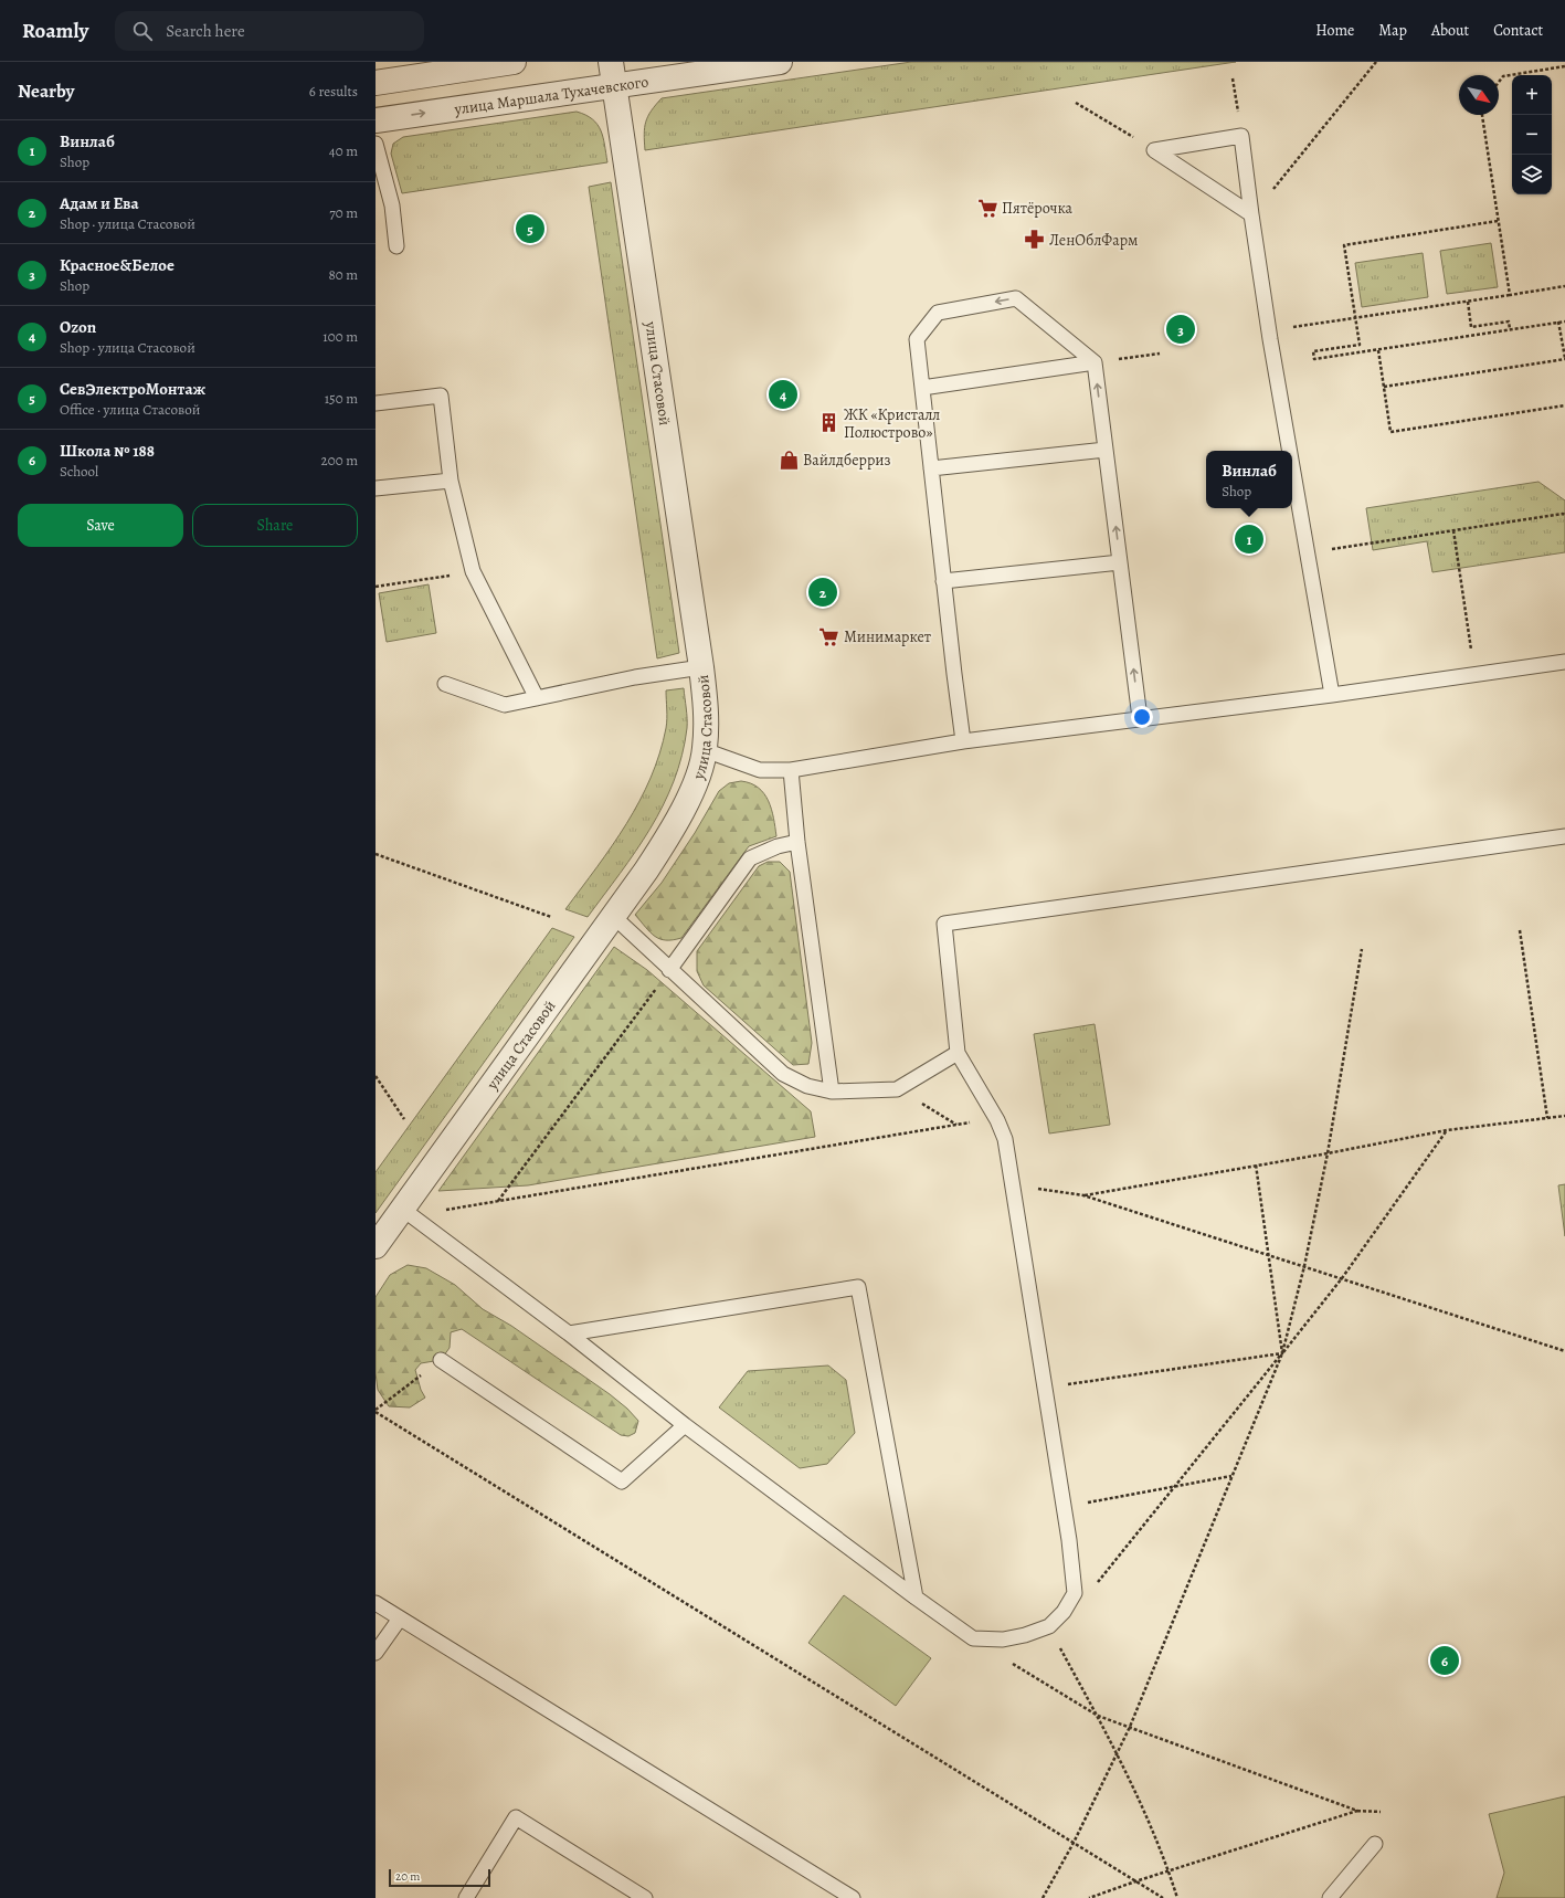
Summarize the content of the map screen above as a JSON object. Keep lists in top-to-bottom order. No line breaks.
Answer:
{"streets":{"street":["улица Маршала Тухачевского","улица Стасовой"]},"crossings":[["улица Маршала Тухачевского","улица Стасовой"]],"places":{"supermarket":["Пятёрочка","Минимаркет"],"pharmacy":["ЛенОблФарм"],"building":["ЖК «Кристалл Полюстрово»"],"shop":["Вайлдберриз"]},"scale_bar":"20 m","north":"bottom right","page":{"header":"Roamly","search":"Search here","nav":["Home","Map","About","Contact"],"heading":["Nearby","6 results"],"map_buttons":["+","−"],"list":[{"mark":"1","name":"Винлаб","note":"Shop","value":"40 m"},{"mark":"2","name":"Адам и Ева","note":"Shop · улица Стасовой","value":"70 m"},{"mark":"3","name":"Красное&Белое","note":"Shop","value":"80 m"},{"mark":"4","name":"Ozon","note":"Shop · улица Стасовой","value":"100 m"},{"mark":"5","name":"СевЭлектроМонтаж","note":"Office · улица Стасовой","value":"150 m"},{"mark":"6","name":"Школа № 188","note":"School","value":"200 m"}],"pins":["5","3","4","1","2","6"],"popup":["Винлаб","Shop"],"buttons":["Save","Share"],"scale":"20 m"}}
